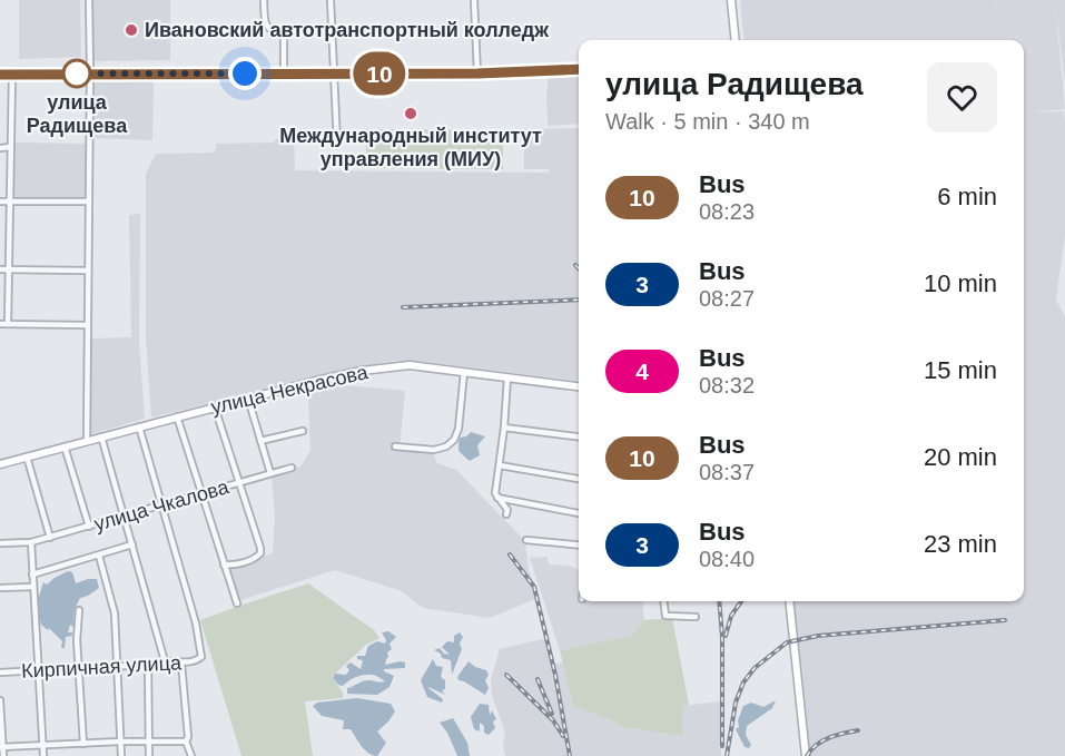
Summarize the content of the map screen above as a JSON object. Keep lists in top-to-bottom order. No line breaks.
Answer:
{"streets":{"main road":["улица Некрасова"],"street":["улица Чкалова","Кирпичная улица"]},"crossings":[["улица Чкалова","Кирпичная улица"]],"places":["Ивановский автотранспортный колледж","улица Радищева","Международный институт управления (МИУ)"],"lines":["bus line 10"],"page":{"on_map":"10","heading":["улица Радищева","Walk · 5 min · 340 m"],"list":[{"mark":"10","name":"Bus","note":"08:23","value":"6 min"},{"mark":"3","name":"Bus","note":"08:27","value":"10 min"},{"mark":"4","name":"Bus","note":"08:32","value":"15 min"},{"mark":"10","name":"Bus","note":"08:37","value":"20 min"},{"mark":"3","name":"Bus","note":"08:40","value":"23 min"}]}}
